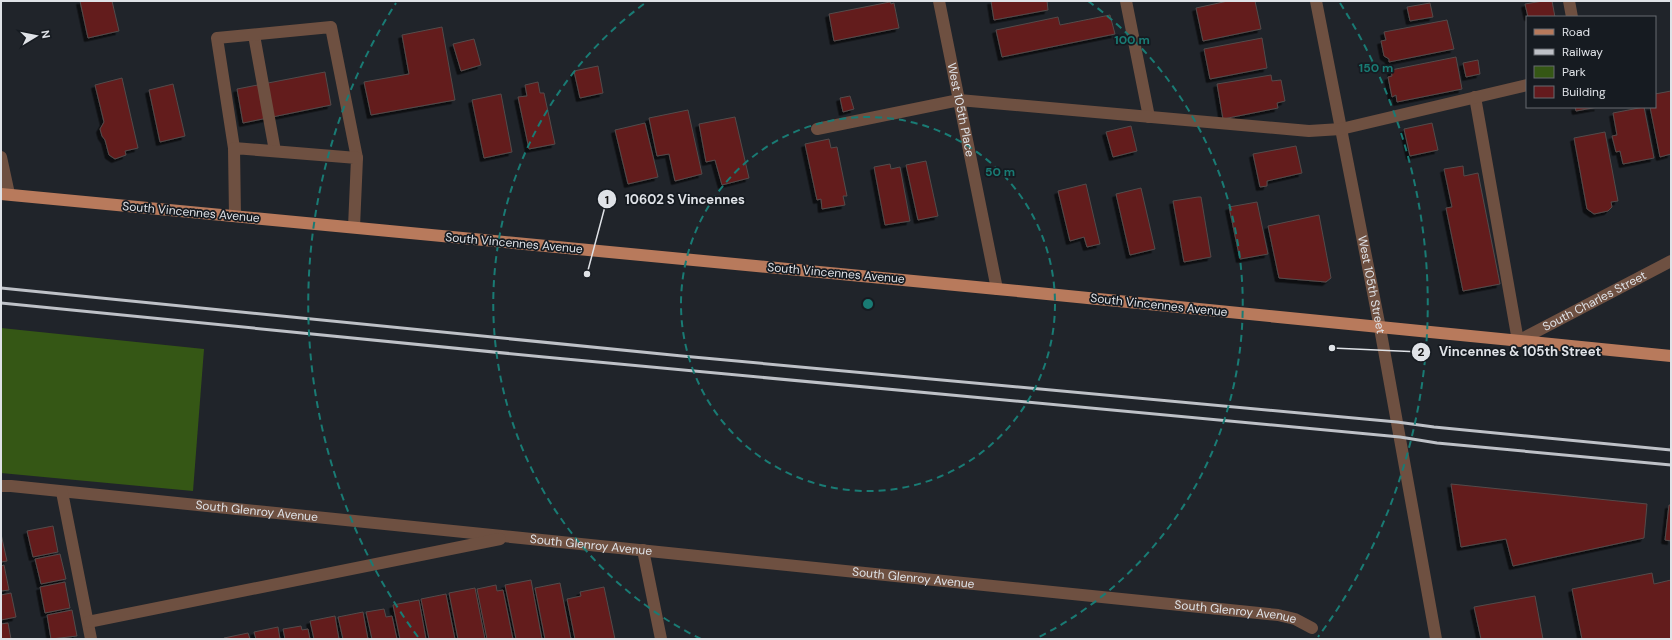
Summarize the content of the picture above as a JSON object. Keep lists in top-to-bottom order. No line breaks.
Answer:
{"streets":{"main road":["South Vincennes Avenue"],"street":["West 105th Place","West 105th Street","South Charles Street","South Glenroy Avenue"]},"crossings":[["West 105th Place","South Vincennes Avenue"],["South Vincennes Avenue","West 105th Street"],["South Vincennes Avenue","South Charles Street"]],"places":["10602 S Vincennes","Vincennes & 105th Street"],"legend":["Road","Railway","Park","Building"],"north":"right","rings":["100 m","150 m","50 m"]}
